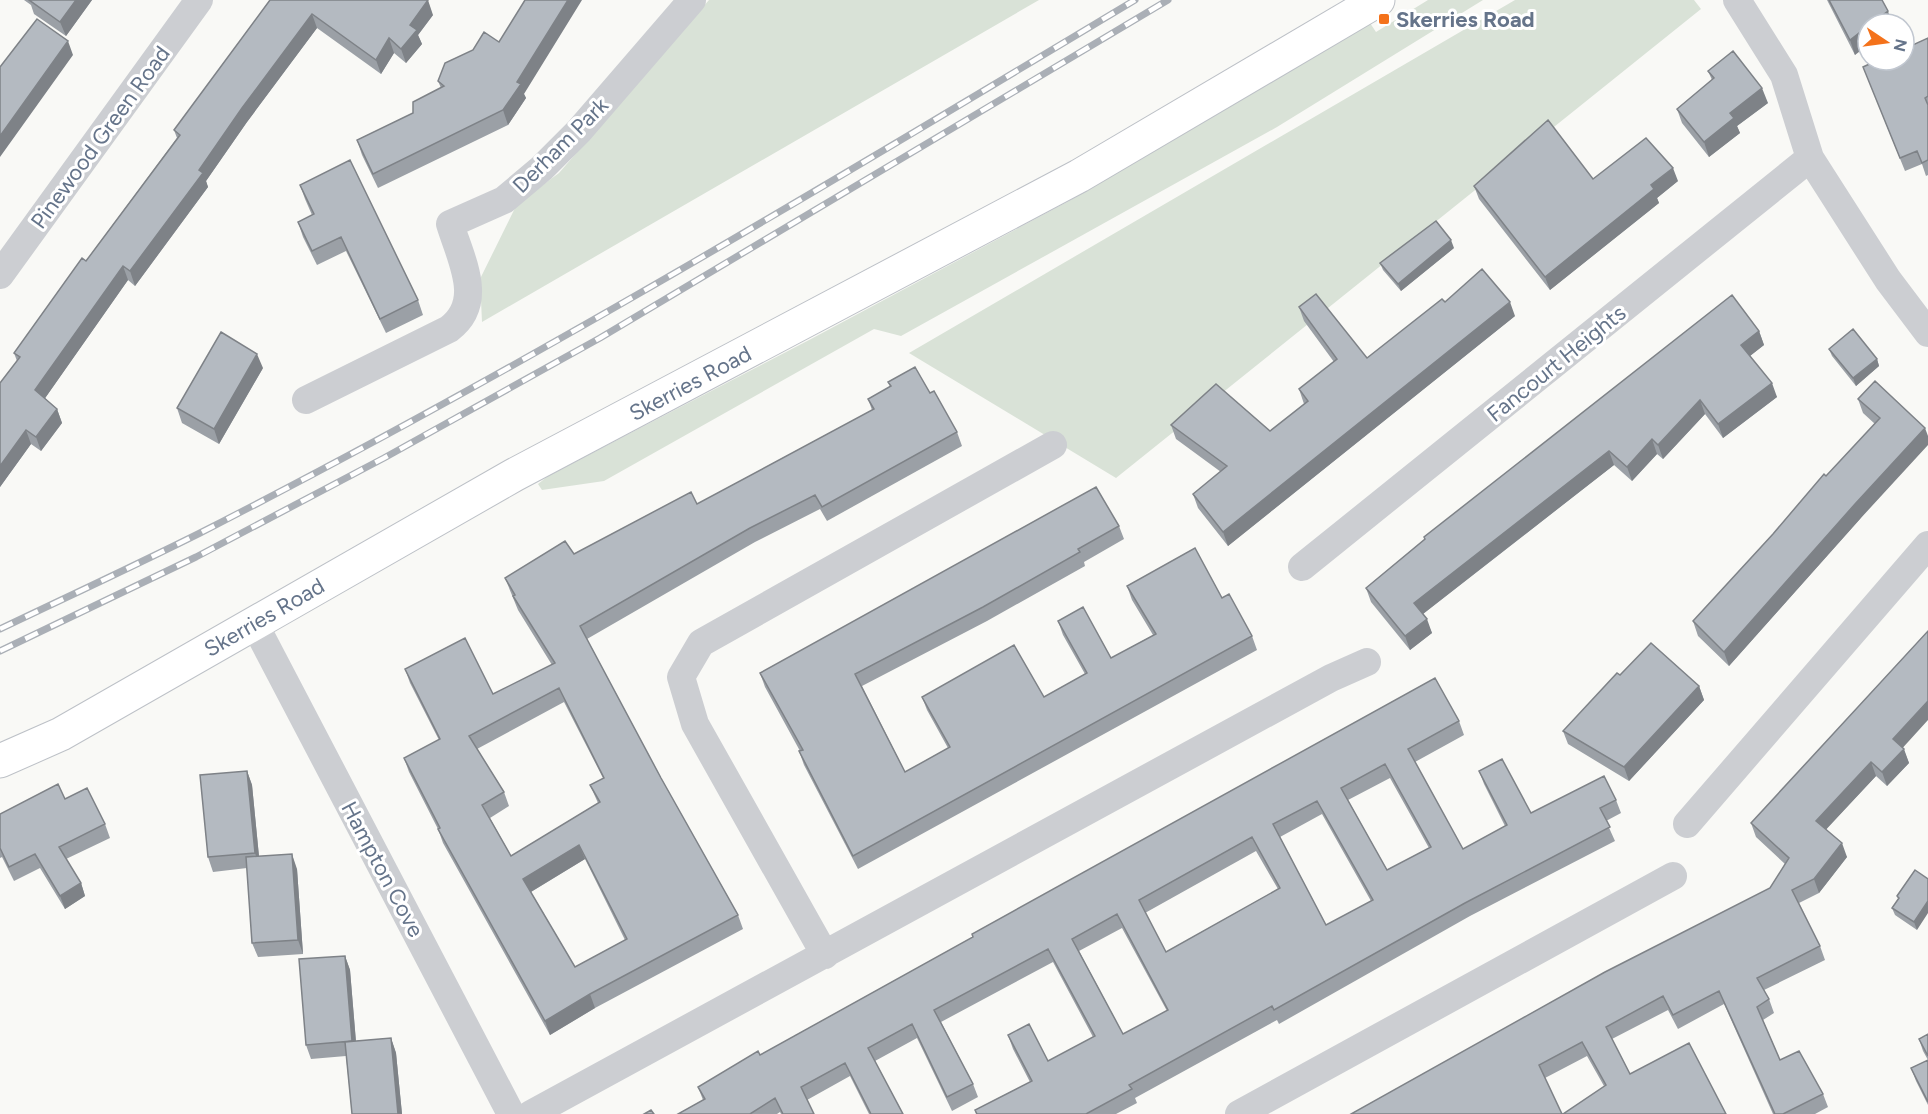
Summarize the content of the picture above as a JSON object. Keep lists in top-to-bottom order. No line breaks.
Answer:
{"streets":{"main road":["Skerries Road"],"street":["Pinewood Green Road","Derham Park","Fancourt Heights","Hampton Cove"]},"crossings":[["Skerries Road","Hampton Cove"]],"places":{"transit":["Skerries Road"]},"north":"right"}
